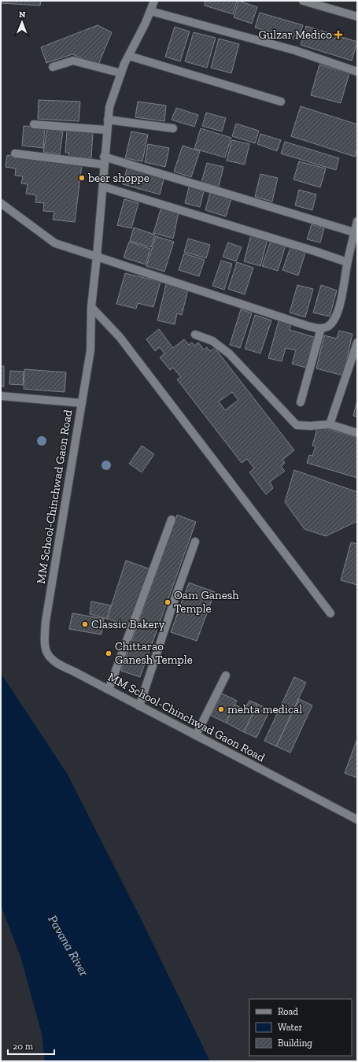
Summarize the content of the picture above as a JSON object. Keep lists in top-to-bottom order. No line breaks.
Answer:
{"streets":{"street":["MM School-Chinchwad Gaon Road"]},"water":["Pavana River"],"places":{"health":["Gulzar Medico"],"other":["beer shoppe","Oam Ganesh Temple","Classic Bakery","Chittarao Ganesh Temple","mehta medical"]},"legend":["Road","Water","Building"],"scale_bar":"20 m","north":"top"}
